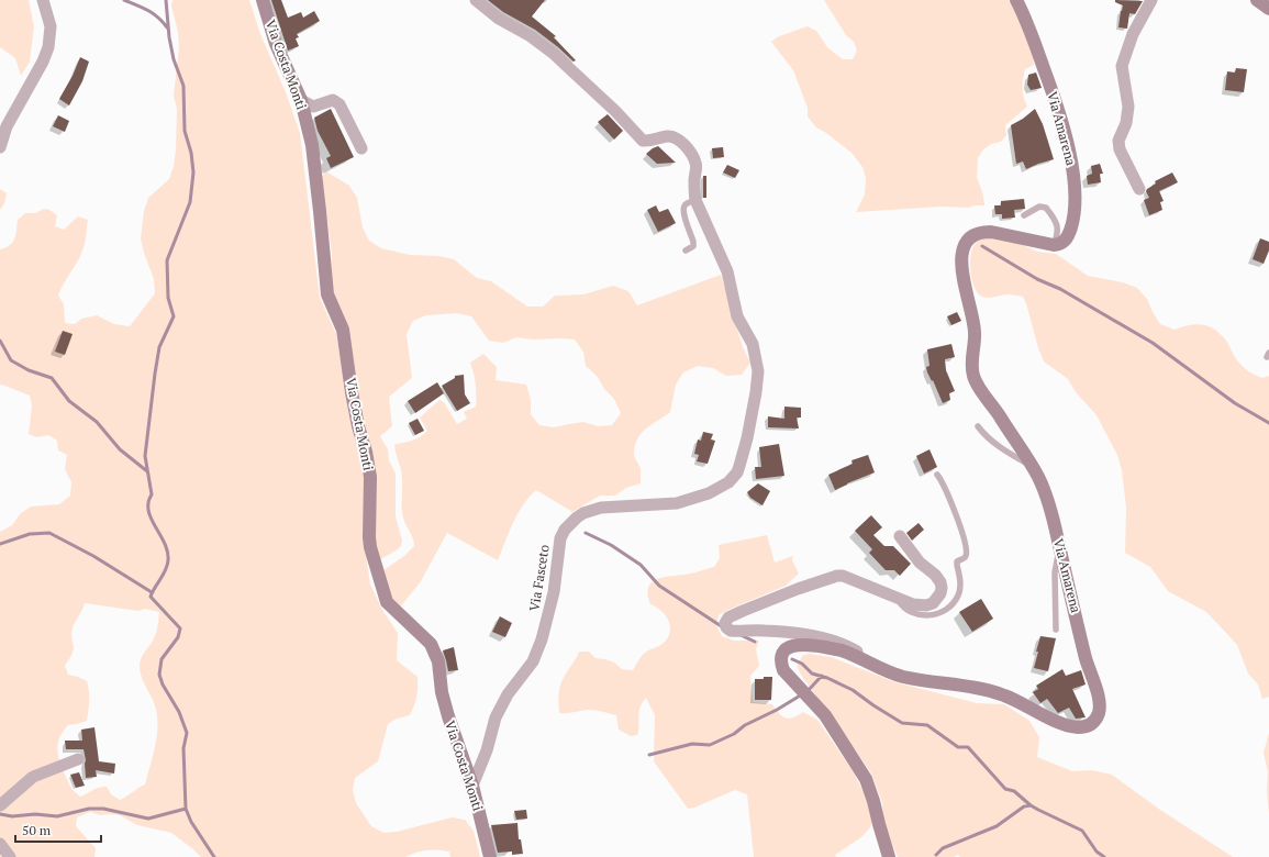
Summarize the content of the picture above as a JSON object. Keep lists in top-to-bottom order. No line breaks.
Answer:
{"streets":{"street":["Via Costa Monti","Via Amarena","Via Fasceto"]},"crossings":[["Via Costa Monti","Via Fasceto"]],"scale_bar":"50 m"}
